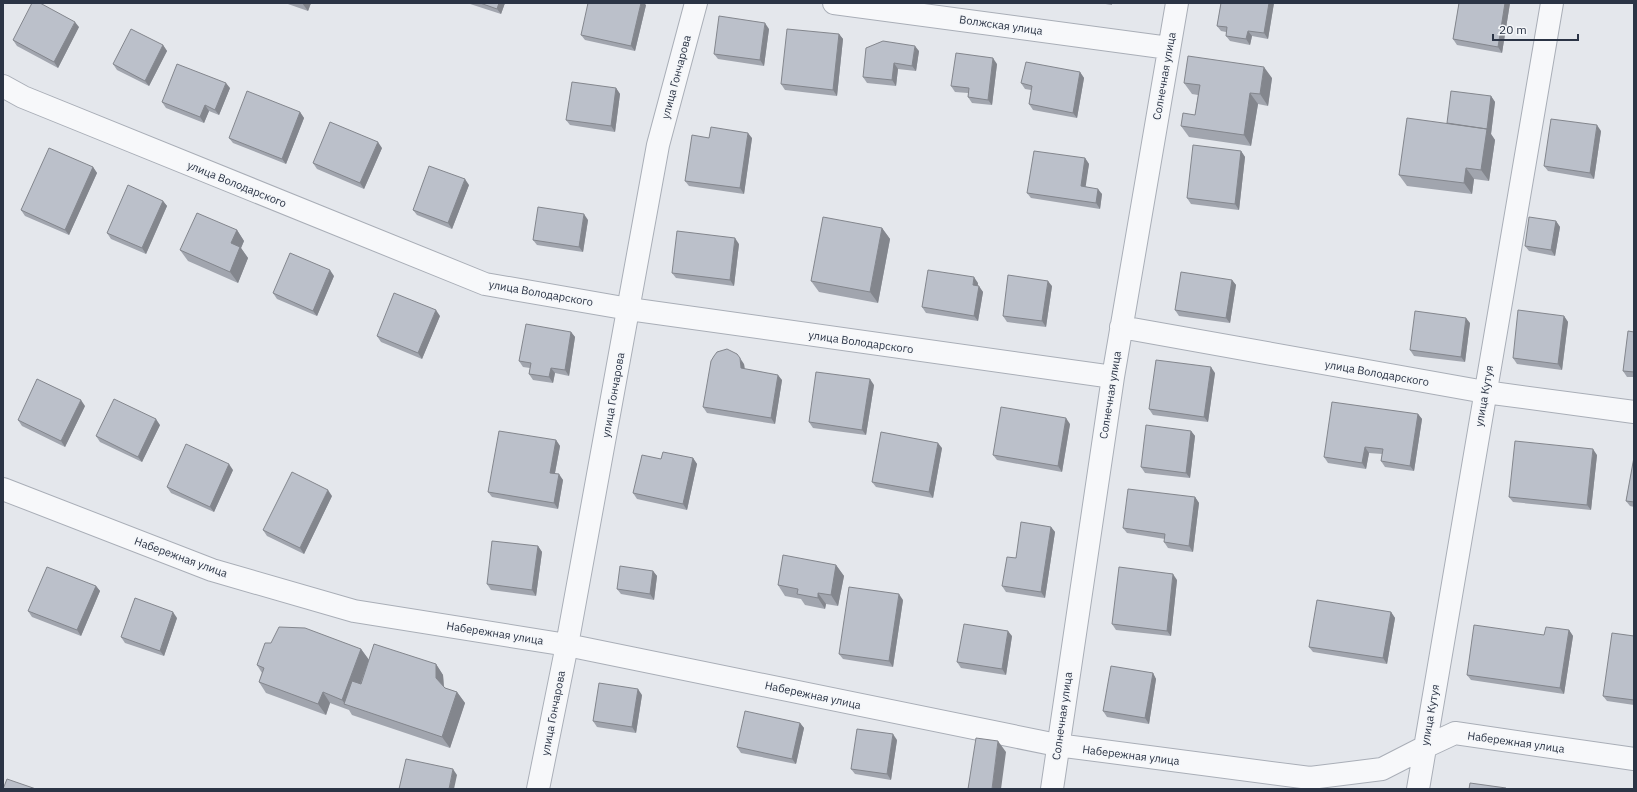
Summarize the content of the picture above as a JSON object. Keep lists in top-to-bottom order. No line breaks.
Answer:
{"streets":{"street":["Волжская улица","Солнечная улица","улица Гончарова","улица Володарского","улица Кутуя","Набережная улица"]},"crossings":[["Волжская улица","Солнечная улица"],["Солнечная улица","улица Володарского"],["Солнечная улица","Набережная улица"],["улица Гончарова","улица Володарского"],["улица Гончарова","Набережная улица"],["улица Володарского","улица Кутуя"],["улица Кутуя","Набережная улица"]],"scale_bar":"20 m"}
